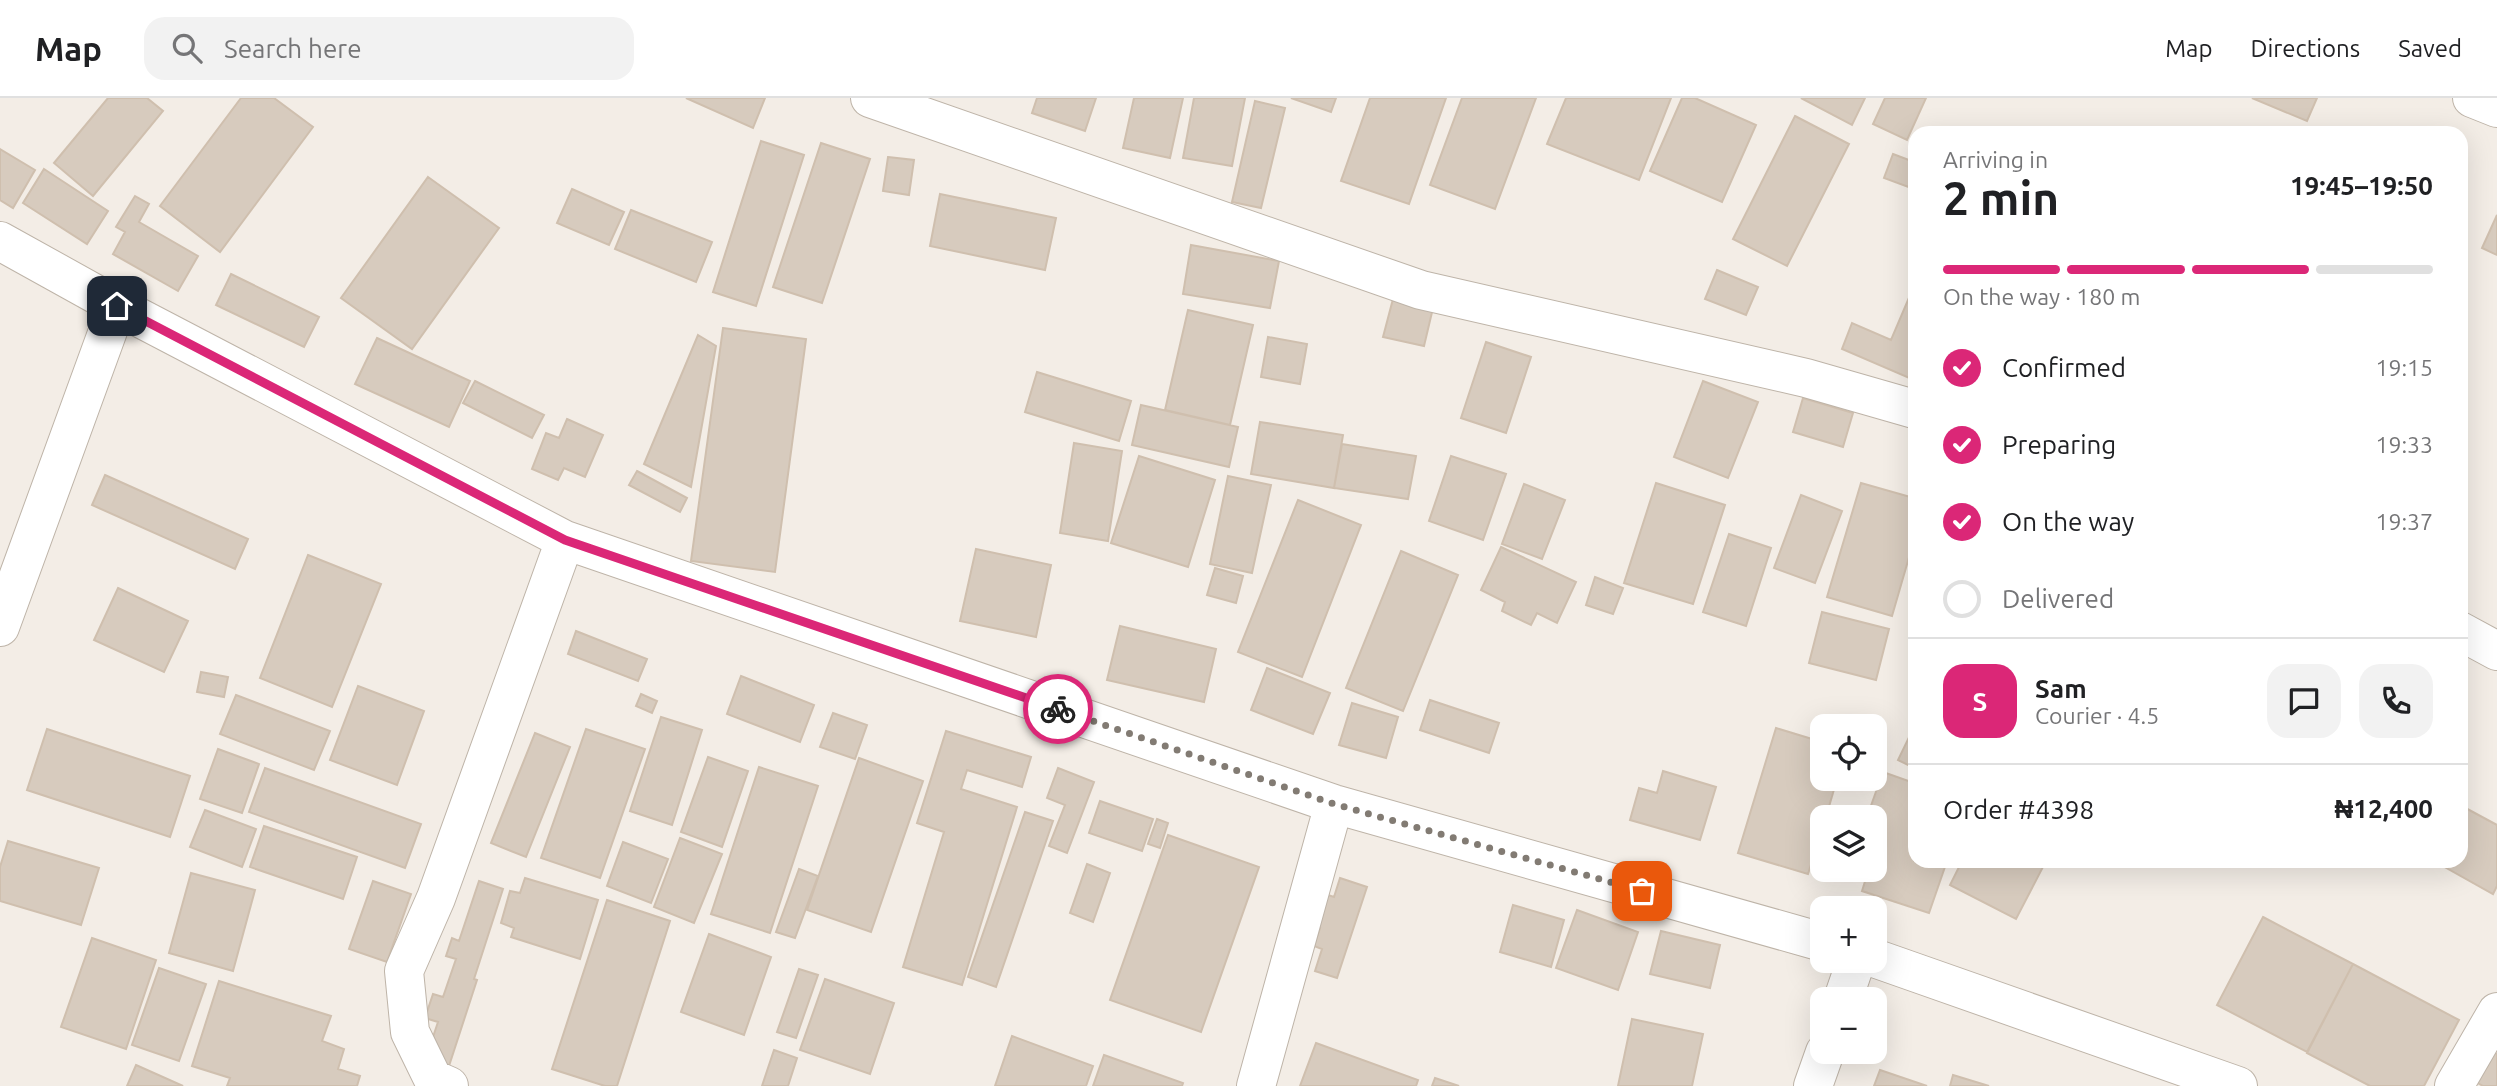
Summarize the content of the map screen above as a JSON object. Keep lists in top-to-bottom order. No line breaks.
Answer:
{"page":{"header":"Map","search":"Search here","nav":["Map","Directions","Saved"],"heading":["2 min","Arriving in","19:45–19:50"],"panel":["Sam","Courier · 4.5","Order #4398","₦12,400"],"bar":"On the way · 180 m","list":[["Confirmed","19:15"],["Preparing","19:33"],["On the way","19:37"],"Delivered"],"round":"S","map_buttons":["+","−"]}}
